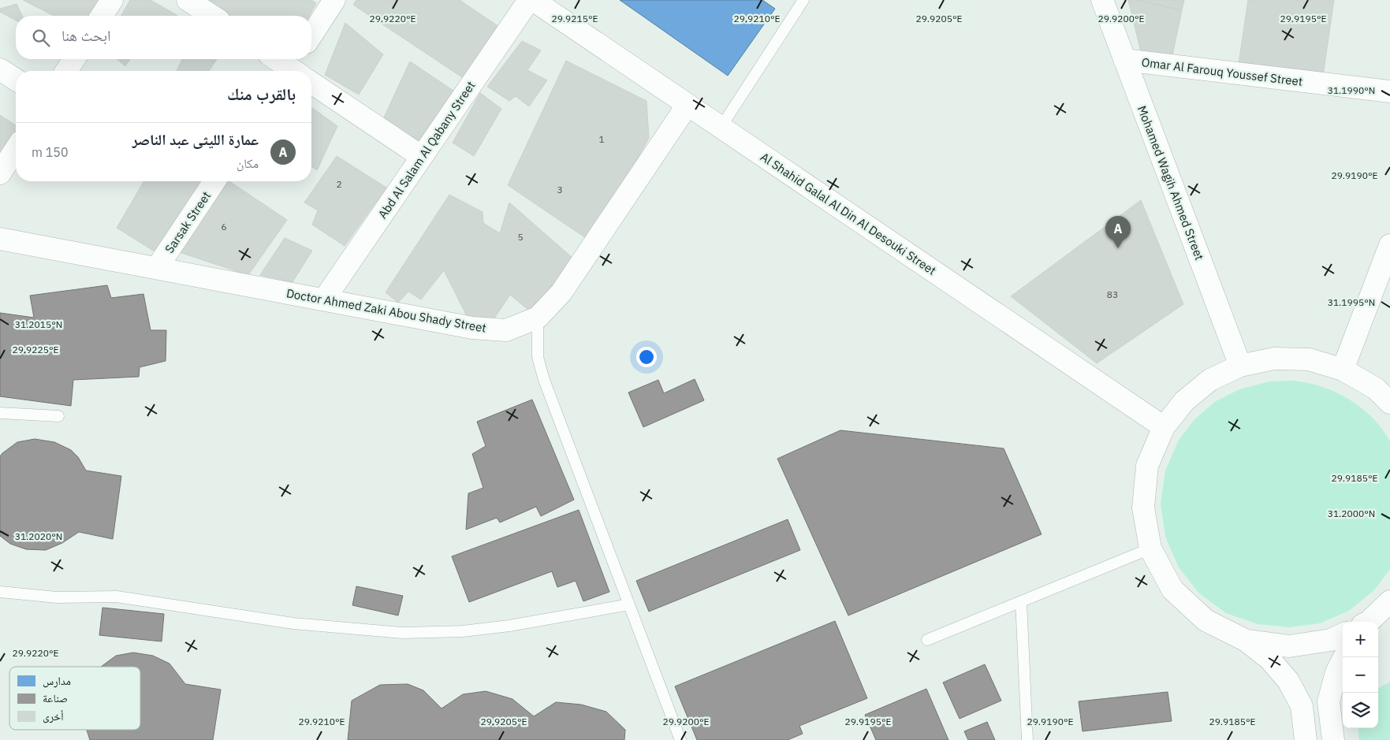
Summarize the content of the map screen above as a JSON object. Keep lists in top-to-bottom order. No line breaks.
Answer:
{"streets":{"street":["Omar Al Farouq Youssef Street","Abd Al Salam Al Qabany Street","Mohamed Wagih Ahmed Street","Al Shahid Galal Al Din Al Desouki Street","Sarsak Street","Doctor Ahmed Zaki Abou Shady Street"]},"crossings":[["Omar Al Farouq Youssef Street","Mohamed Wagih Ahmed Street"],["Abd Al Salam Al Qabany Street","Doctor Ahmed Zaki Abou Shady Street"],["Al Shahid Galal Al Din Al Desouki Street","Doctor Ahmed Zaki Abou Shady Street"],["Sarsak Street","Doctor Ahmed Zaki Abou Shady Street"]],"house_numbers":["1","2","3","6","5","83"],"legend":["مدارس","صناعة","أخرى"],"page":{"search":"ابحث هنا","heading":"بالقرب منك","list":[{"mark":"A","name":"عمارة الليثى عبد الناصر","note":"مكان","value":"150 m"}],"pins":"A","map_buttons":["+","−"]},"coordinates":["29.9220°E","29.9215°E","29.9210°E","29.9205°E","29.9200°E","29.9195°E","31.1990°N","29.9190°E","31.1995°N","31.2015°N","29.9225°E","29.9185°E","31.2000°N","31.2020°N"]}
